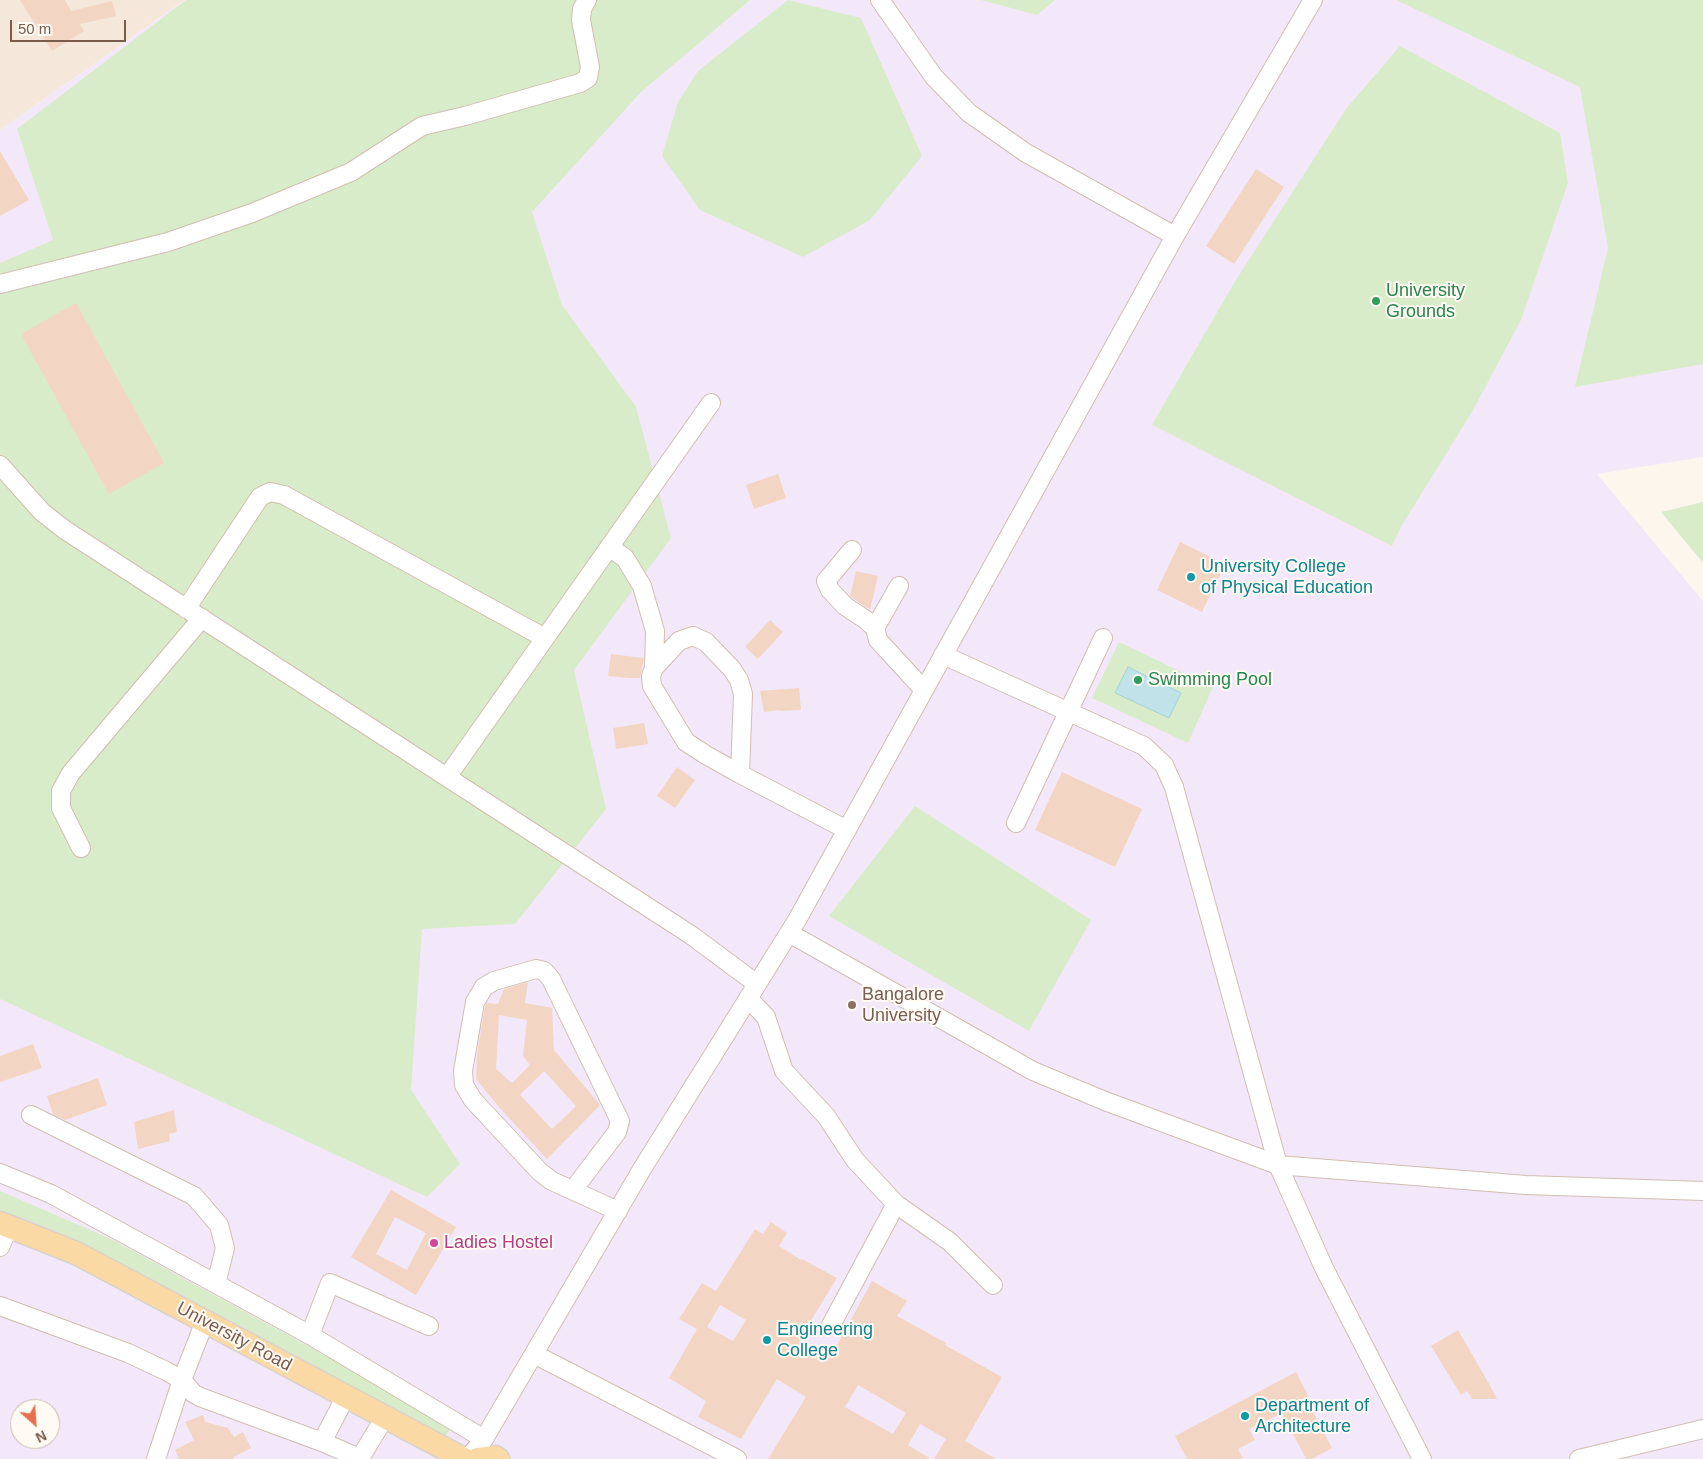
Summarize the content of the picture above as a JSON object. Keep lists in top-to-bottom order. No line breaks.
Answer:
{"streets":{"main road":["University Road"]},"places":["University Grounds","University College of Physical Education","Swimming Pool","Bangalore University","Ladies Hostel","Engineering College","Department of Architecture"],"scale_bar":"50 m","north":"bottom right"}
